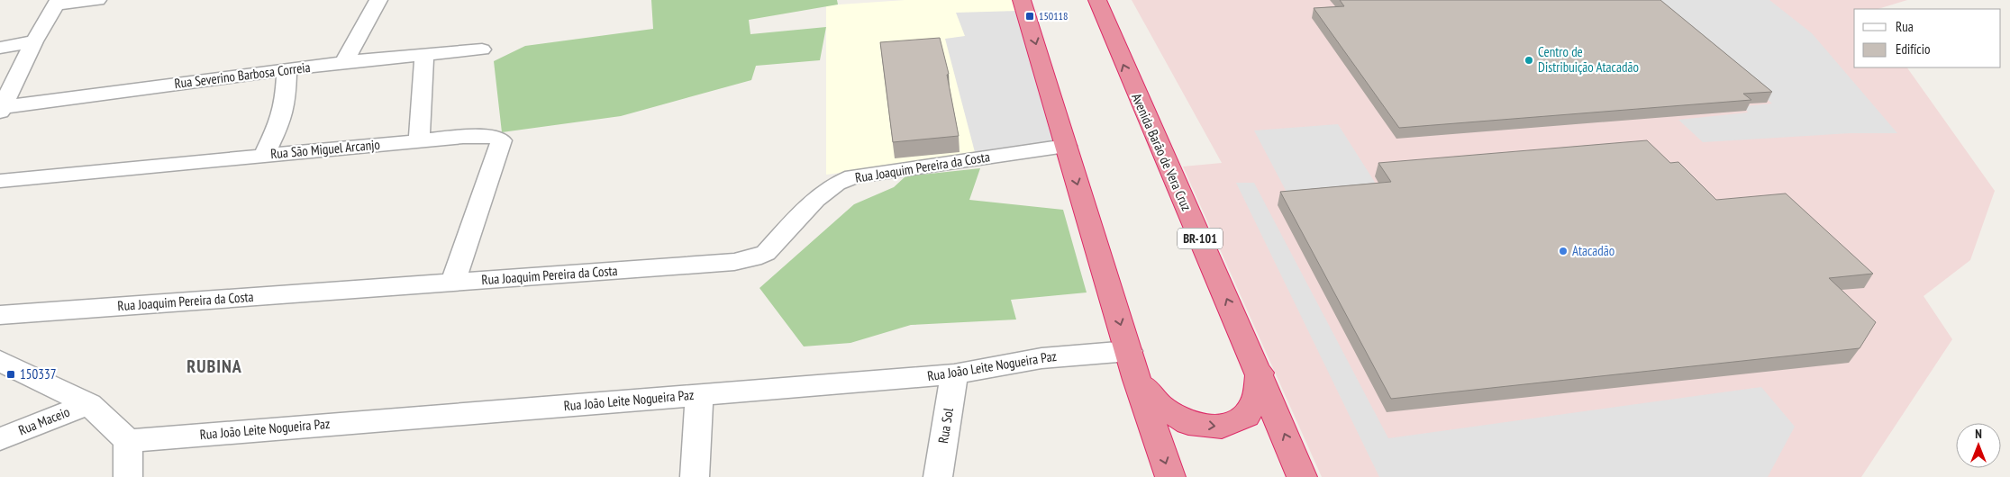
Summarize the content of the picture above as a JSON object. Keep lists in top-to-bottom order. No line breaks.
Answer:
{"streets":{"highway":["Avenida Barão de Vera Cruz","BR-101"],"street":["Rua Severino Barbosa Correia","Rua São Miguel Arcanjo","Rua Joaquim Pereira da Costa","Rua João Leite Nogueira Paz","Rua Maceio","Rua Sol"]},"crossings":[["Rua São Miguel Arcanjo","Rua Joaquim Pereira da Costa"],["Rua João Leite Nogueira Paz","Rua Sol"]],"districts":["RUBINA"],"places":{"transit":["150118","150337"],"other":["Centro de Distribuição Atacadão","Atacadão"]},"legend":["Rua","Edifício"],"north":"top"}
